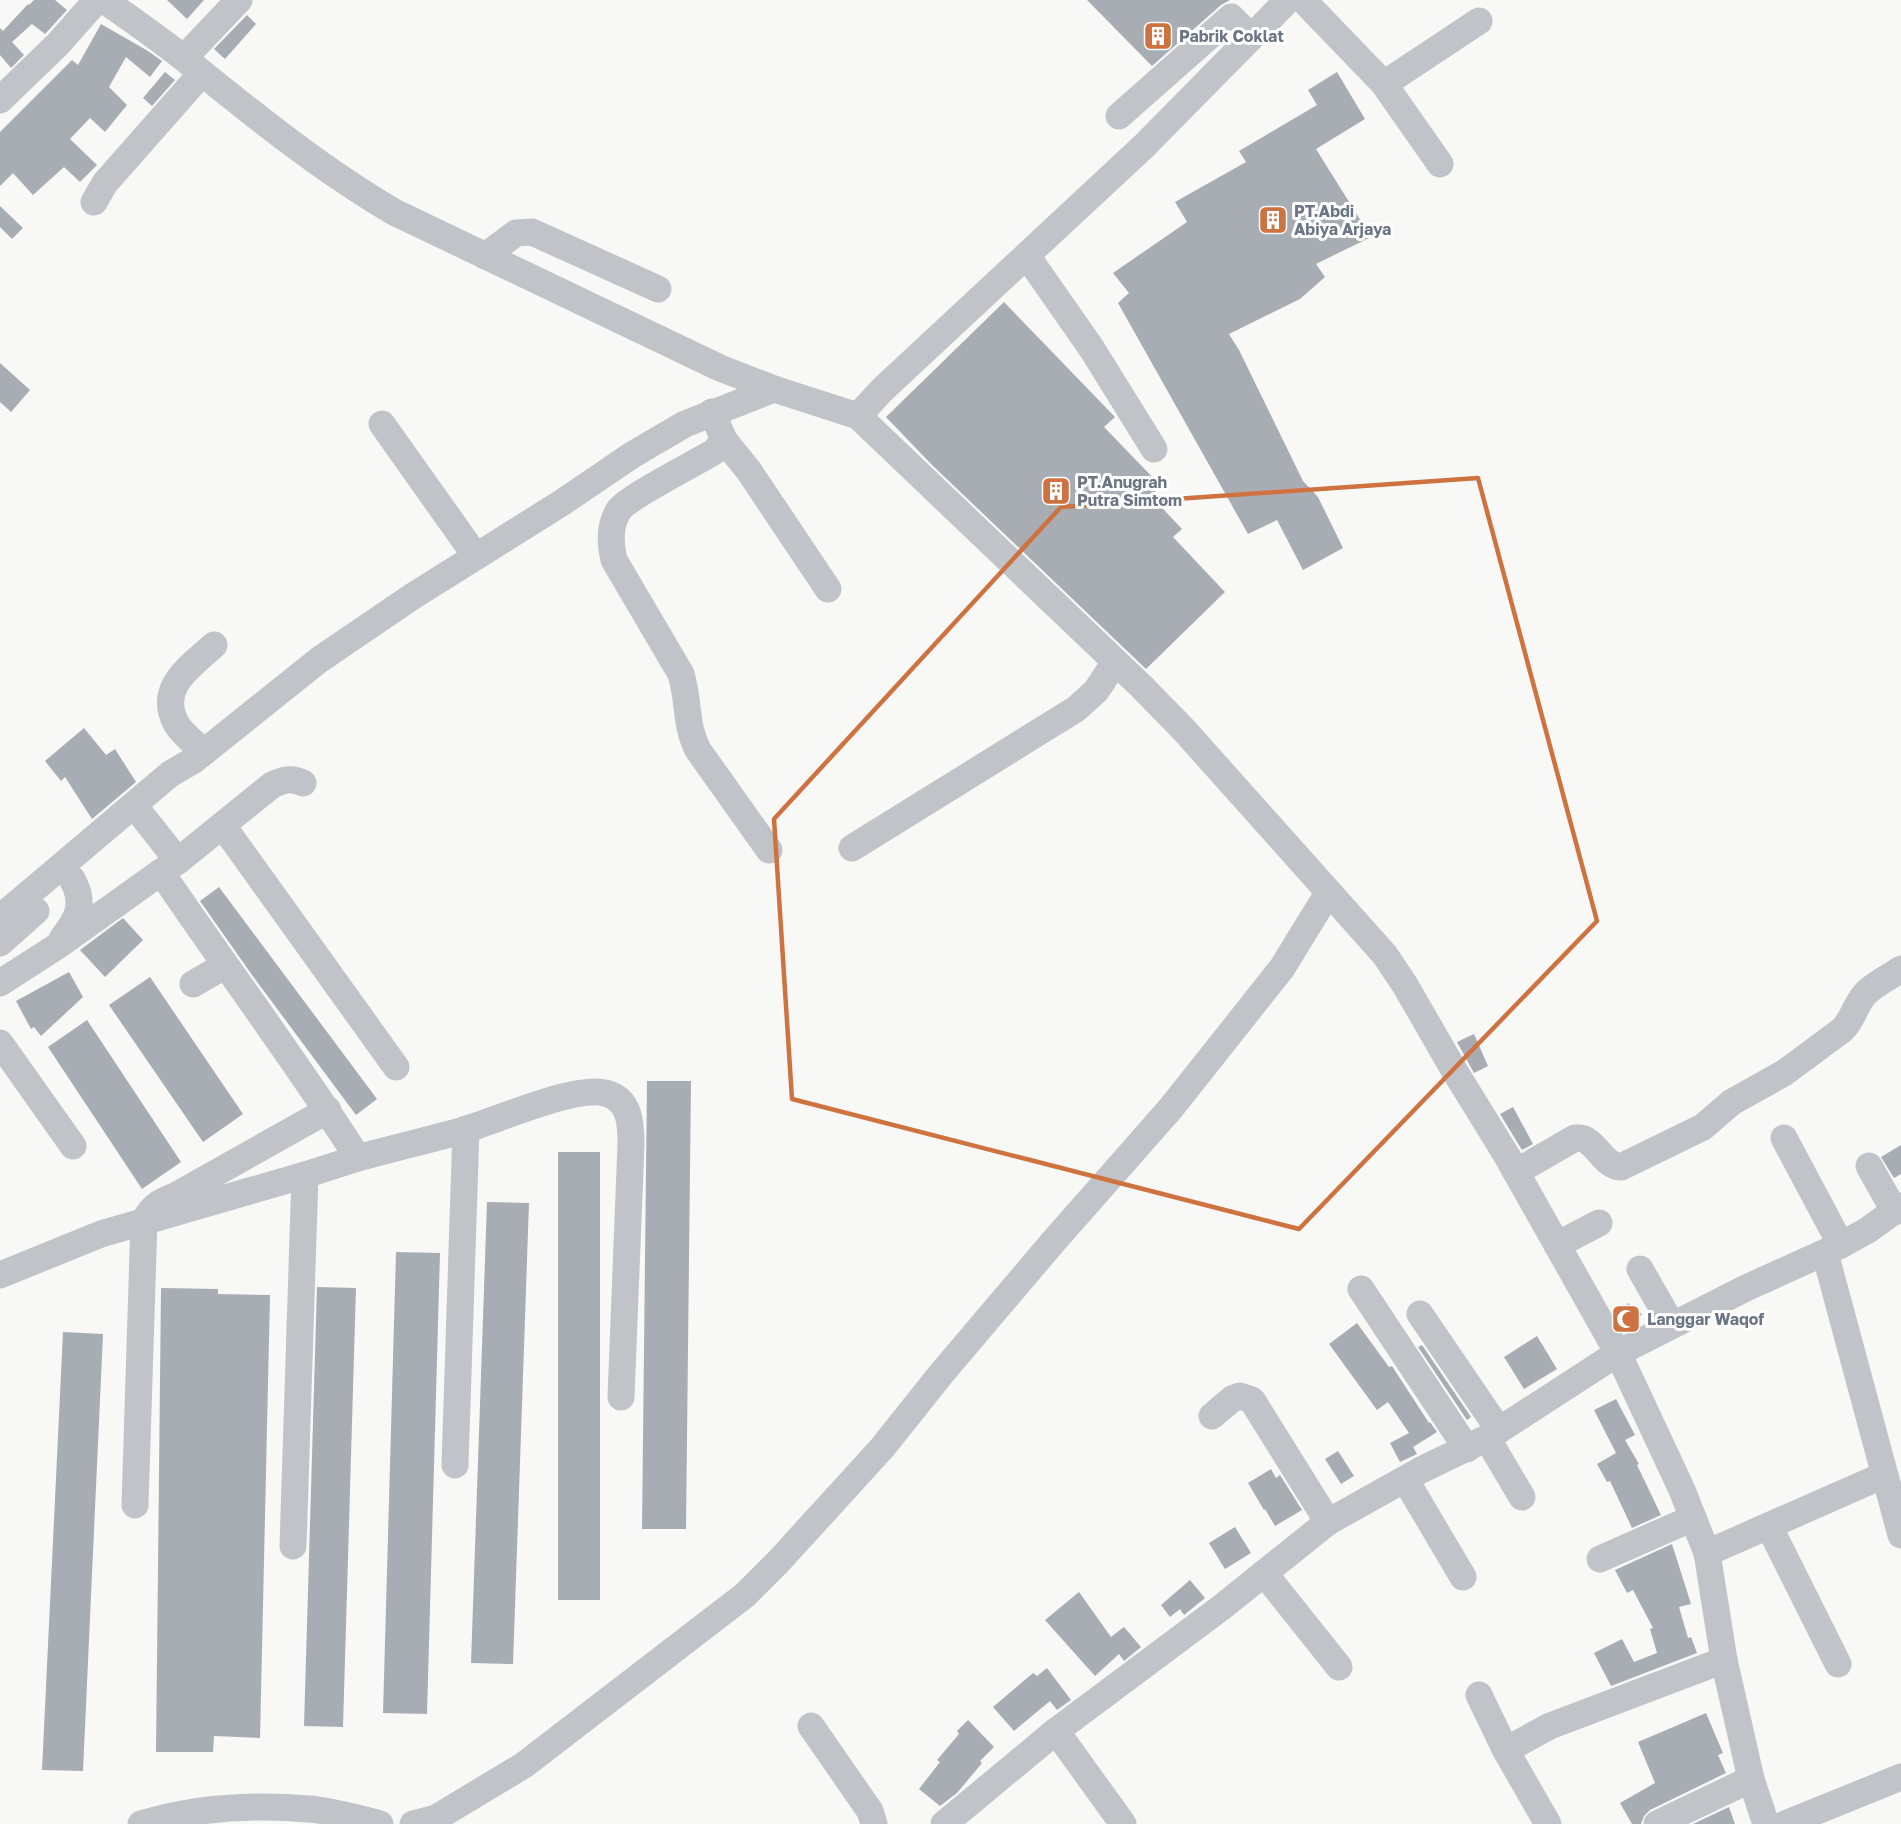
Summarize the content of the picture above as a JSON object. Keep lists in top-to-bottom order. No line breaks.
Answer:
{"places":{"building":["Pabrik Coklat","PT.Abdi Abiya Arjaya","PT.Anugrah Putra Simtom"],"mosque":["Langgar Waqof"]}}
